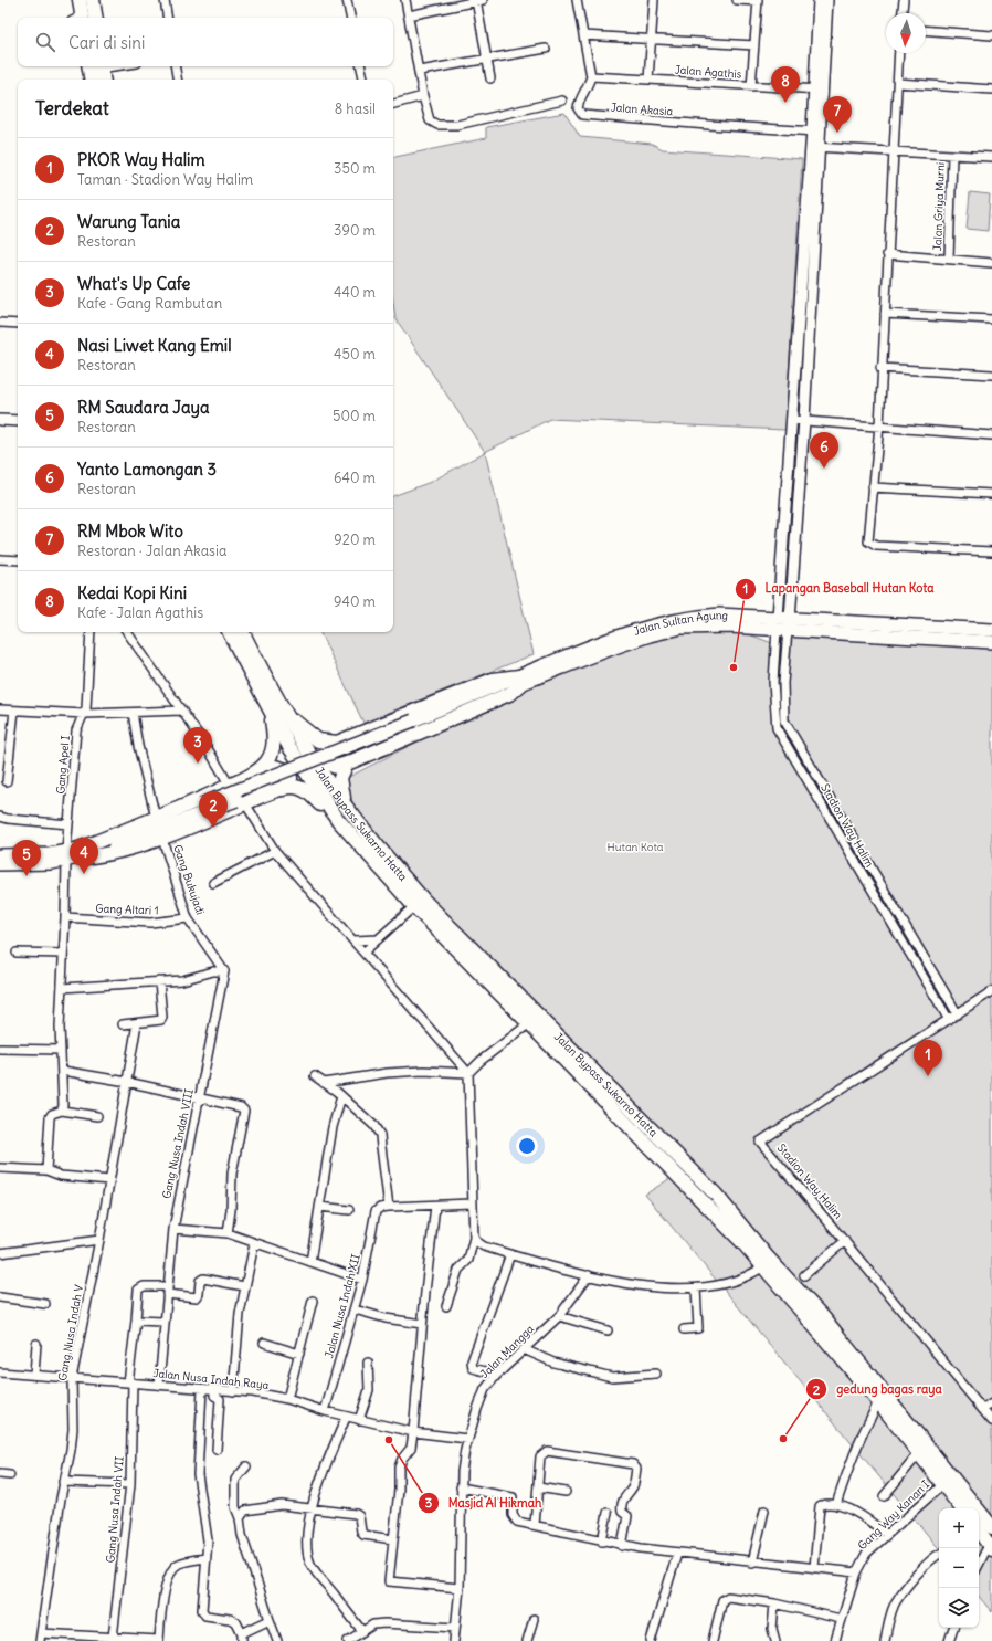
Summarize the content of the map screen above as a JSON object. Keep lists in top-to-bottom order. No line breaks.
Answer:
{"streets":{"highway":["Jalan Bypass Sukarno Hatta"],"main road":["Jalan Sultan Agung"],"street":["Jalan Agathis","Jalan Akasia","Jalan Griya Murni","Gang Apel I","Stadion Way Halim","Gang Bukujadi","Gang Altari 1","Gang Nusa Indah VIII","Jalan Nusa Indah XII","Gang Nusa Indah V","Jalan Mangga","Jalan Nusa Indah Raya","Gang Nusa Indah VII","Gang Way Kanan I"]},"crossings":[["Jalan Agathis","Jalan Akasia"],["Jalan Sultan Agung","Gang Apel I"],["Jalan Sultan Agung","Stadion Way Halim"],["Gang Apel I","Gang Altari 1"],["Jalan Bypass Sukarno Hatta","Gang Way Kanan I"],["Gang Bukujadi","Gang Altari 1"],["Gang Bukujadi","Gang Nusa Indah VIII"],["Gang Nusa Indah VIII","Jalan Nusa Indah Raya"],["Jalan Nusa Indah XII","Jalan Nusa Indah Raya"],["Gang Nusa Indah V","Jalan Nusa Indah Raya"],["Jalan Mangga","Jalan Nusa Indah Raya"],["Jalan Nusa Indah Raya","Gang Nusa Indah VII"]],"parks":["Hutan Kota"],"places":["Lapangan Baseball Hutan Kota","gedung bagas raya","Masjid Al Hikmah"],"north":"bottom","page":{"search":"Cari di sini","pins":["8","7","6","3","2","4","5","1"],"heading":["Terdekat","8 hasil"],"list":[{"mark":"1","name":"PKOR Way Halim","note":"Taman · Stadion Way Halim","value":"350 m"},{"mark":"2","name":"Warung Tania","note":"Restoran","value":"390 m"},{"mark":"3","name":"What's Up Cafe","note":"Kafe · Gang Rambutan","value":"440 m"},{"mark":"4","name":"Nasi Liwet Kang Emil","note":"Restoran","value":"450 m"},{"mark":"5","name":"RM Saudara Jaya","note":"Restoran","value":"500 m"},{"mark":"6","name":"Yanto Lamongan 3","note":"Restoran","value":"640 m"},{"mark":"7","name":"RM Mbok Wito","note":"Restoran · Jalan Akasia","value":"920 m"},{"mark":"8","name":"Kedai Kopi Kini","note":"Kafe · Jalan Agathis","value":"940 m"}],"map_buttons":["+","−"]}}
